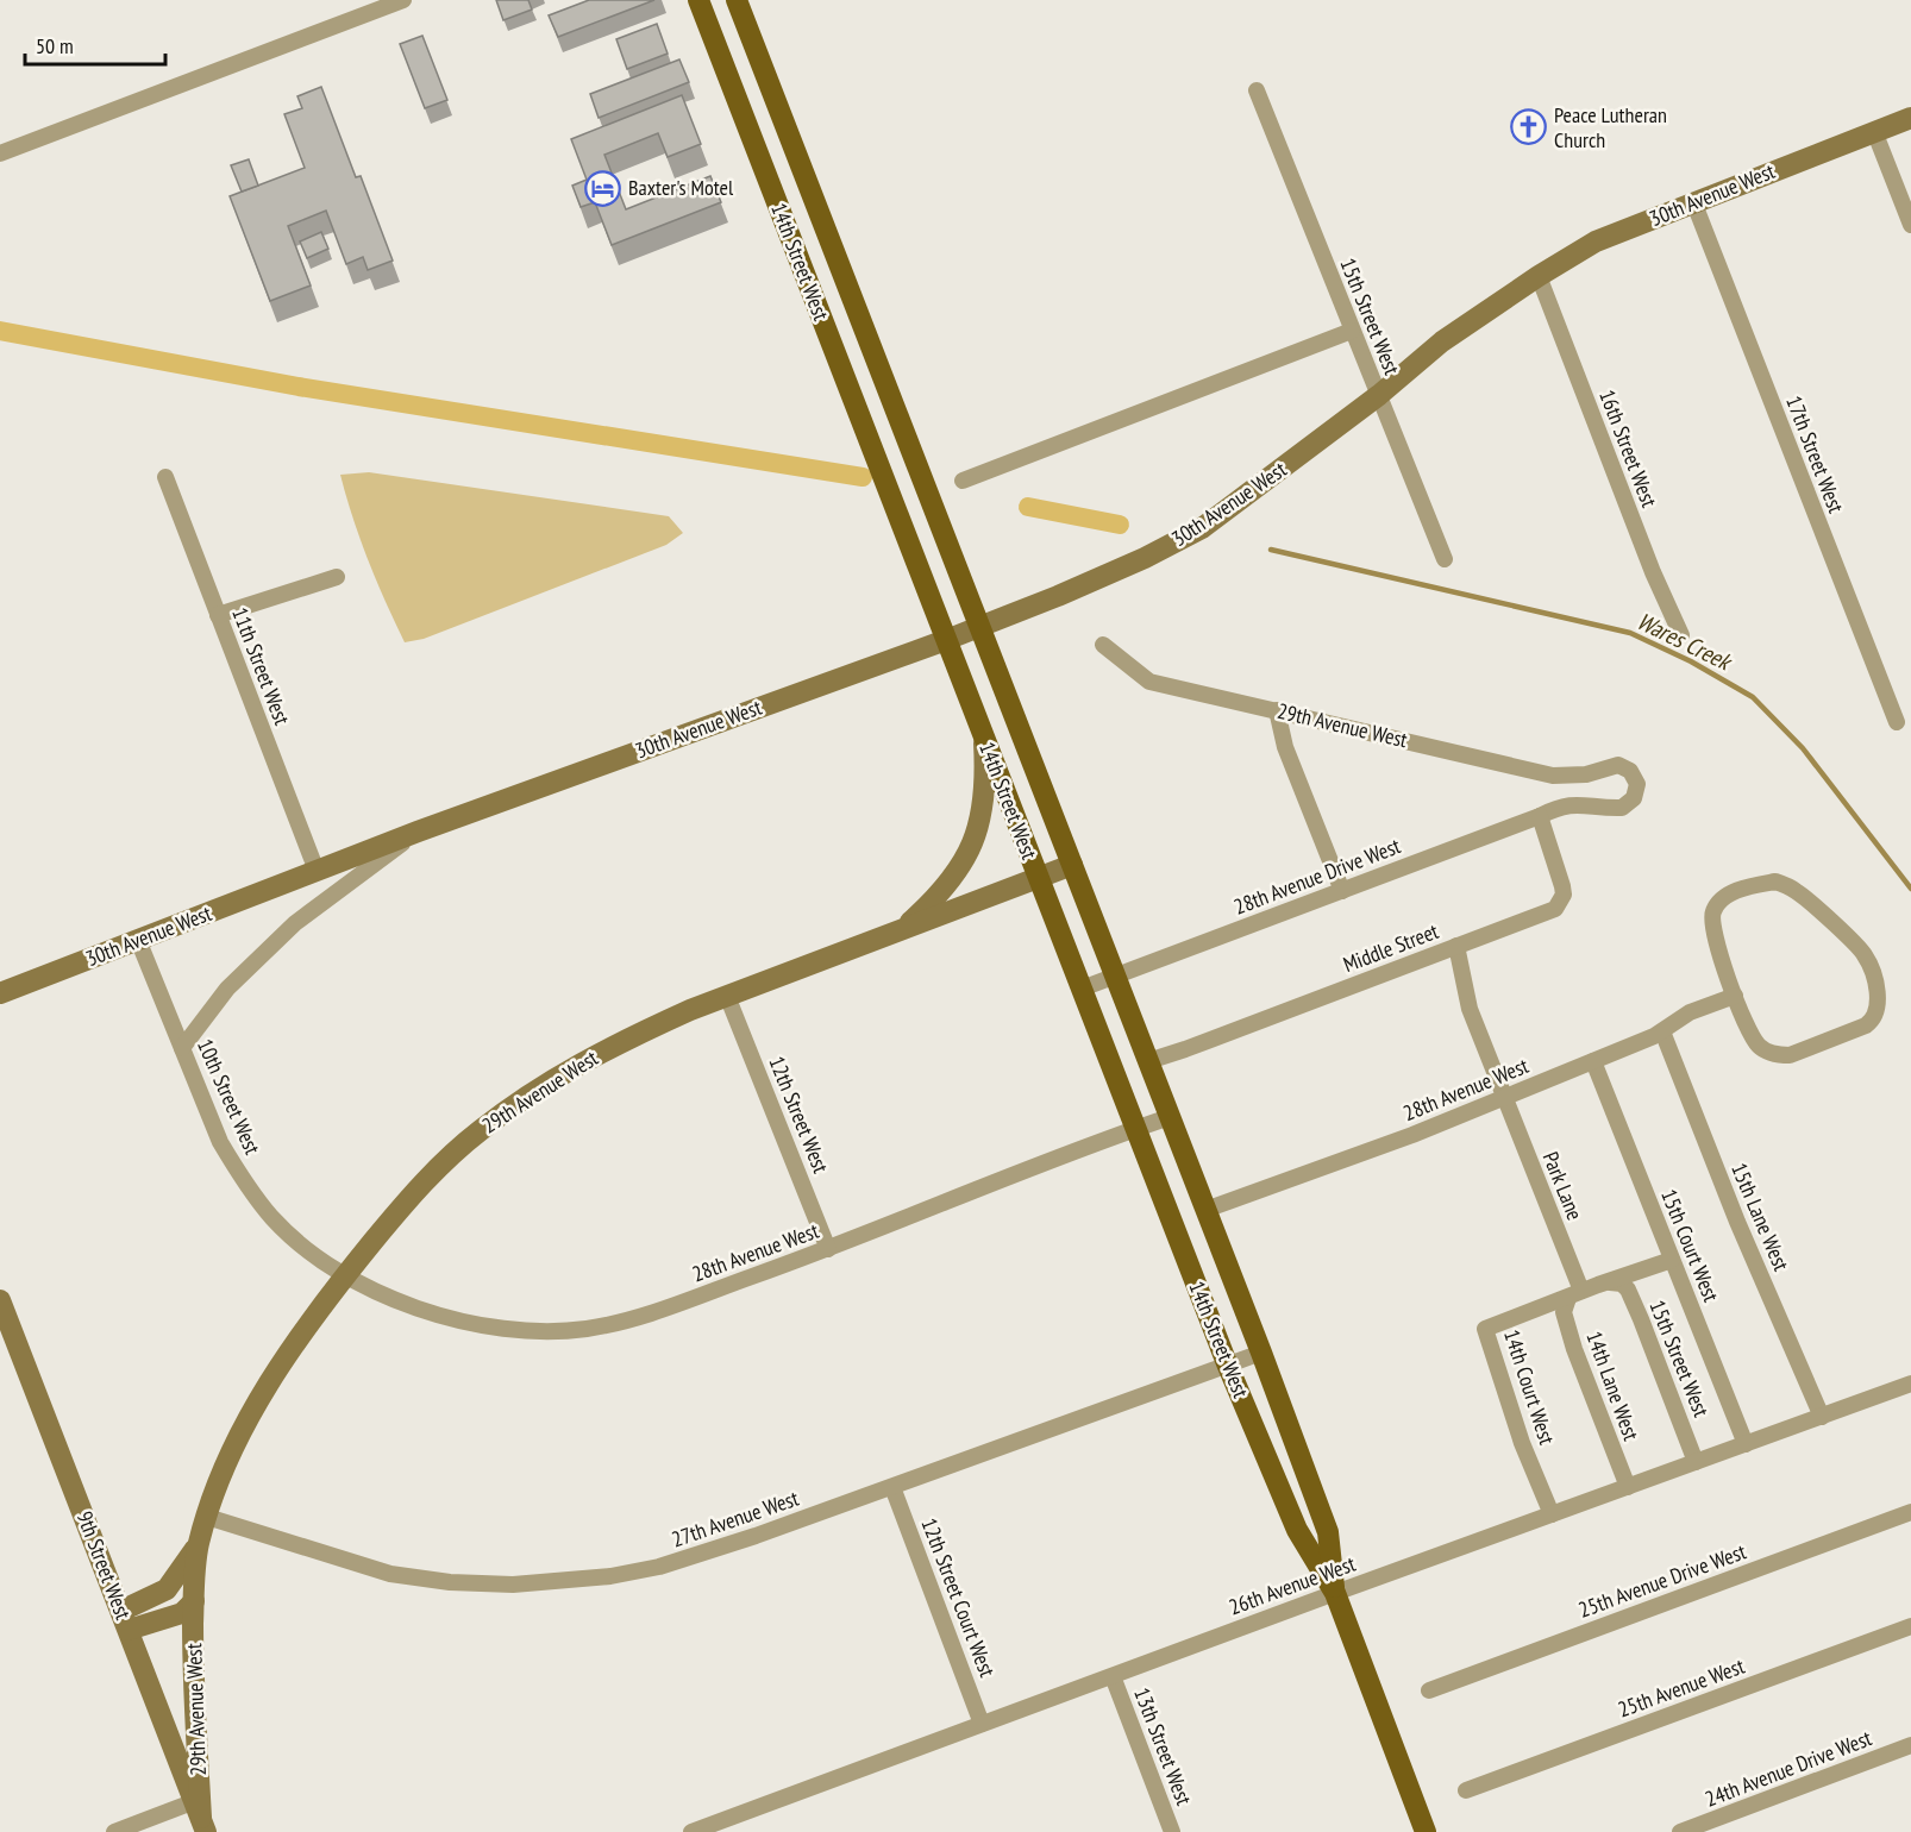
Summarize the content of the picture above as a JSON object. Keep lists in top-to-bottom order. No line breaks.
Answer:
{"streets":{"main road":["14th Street West"],"street":["30th Avenue West","15th Street West","16th Street West","17th Street West","11th Street West","29th Avenue West","28th Avenue Drive West","Middle Street","28th Avenue West","10th Street West","12th Street West","Park Lane","15th Lane West","15th Court West","14th Lane West","14th Court West","27th Avenue West","9th Street West","25th Avenue Drive West","26th Avenue West","12th Street Court West","25th Avenue West","13th Street West","24th Avenue Drive West"]},"crossings":[["30th Avenue West","14th Street West"],["30th Avenue West","15th Street West"],["30th Avenue West","16th Street West"],["30th Avenue West","17th Street West"],["30th Avenue West","11th Street West"],["30th Avenue West","10th Street West"],["14th Street West","29th Avenue West"],["14th Street West","28th Avenue Drive West"],["14th Street West","Middle Street"],["14th Street West","28th Avenue West"],["14th Street West","27th Avenue West"],["14th Street West","26th Avenue West"],["15th Street West","26th Avenue West"],["29th Avenue West","28th Avenue West"],["29th Avenue West","10th Street West"],["29th Avenue West","12th Street West"],["29th Avenue West","27th Avenue West"],["29th Avenue West","9th Street West"],["28th Avenue Drive West","Middle Street"],["Middle Street","Park Lane"],["28th Avenue West","10th Street West"],["28th Avenue West","12th Street West"],["28th Avenue West","Park Lane"],["28th Avenue West","15th Lane West"],["28th Avenue West","15th Court West"],["Park Lane","14th Lane West"],["Park Lane","14th Court West"],["15th Lane West","26th Avenue West"],["15th Court West","26th Avenue West"],["14th Lane West","14th Court West"],["14th Lane West","26th Avenue West"],["14th Court West","26th Avenue West"],["27th Avenue West","12th Street Court West"],["26th Avenue West","12th Street Court West"],["26th Avenue West","13th Street West"]],"water":["Wares Creek"],"places":{"church":["Peace Lutheran Church"],"hotel":["Baxter's Motel"]},"scale_bar":"50 m"}
